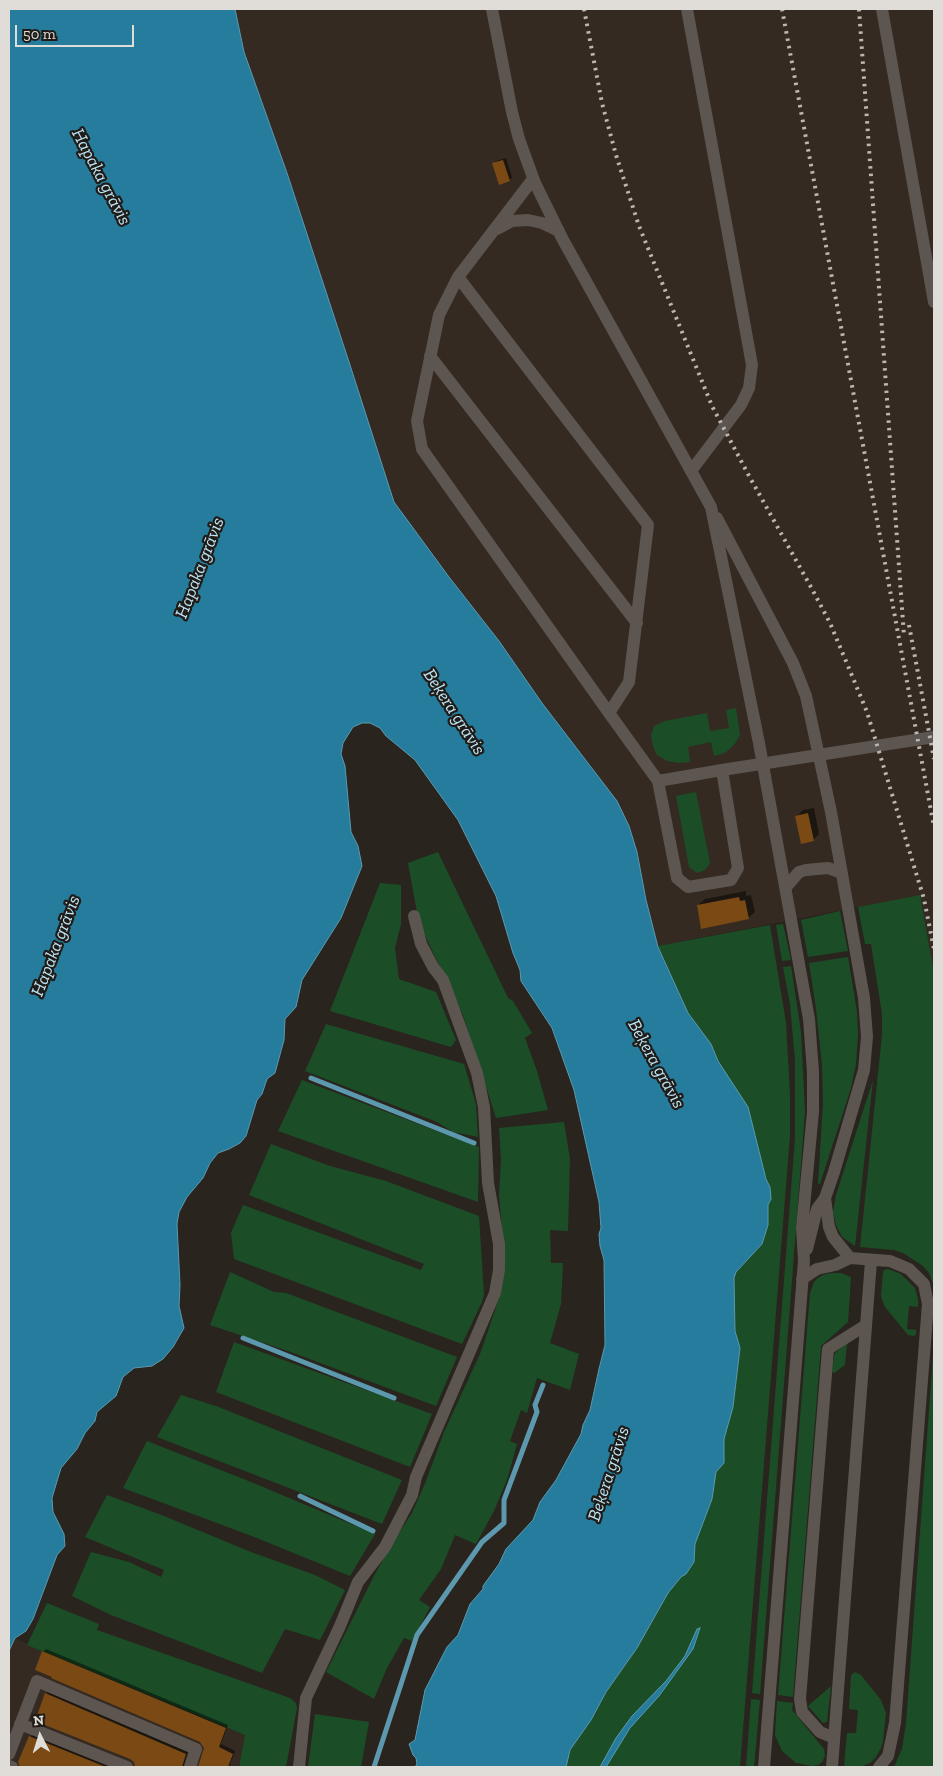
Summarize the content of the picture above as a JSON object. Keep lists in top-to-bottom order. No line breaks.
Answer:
{"water":["Hapaka grāvis","Beķera grāvis"],"scale_bar":"50 m","north":"top"}
